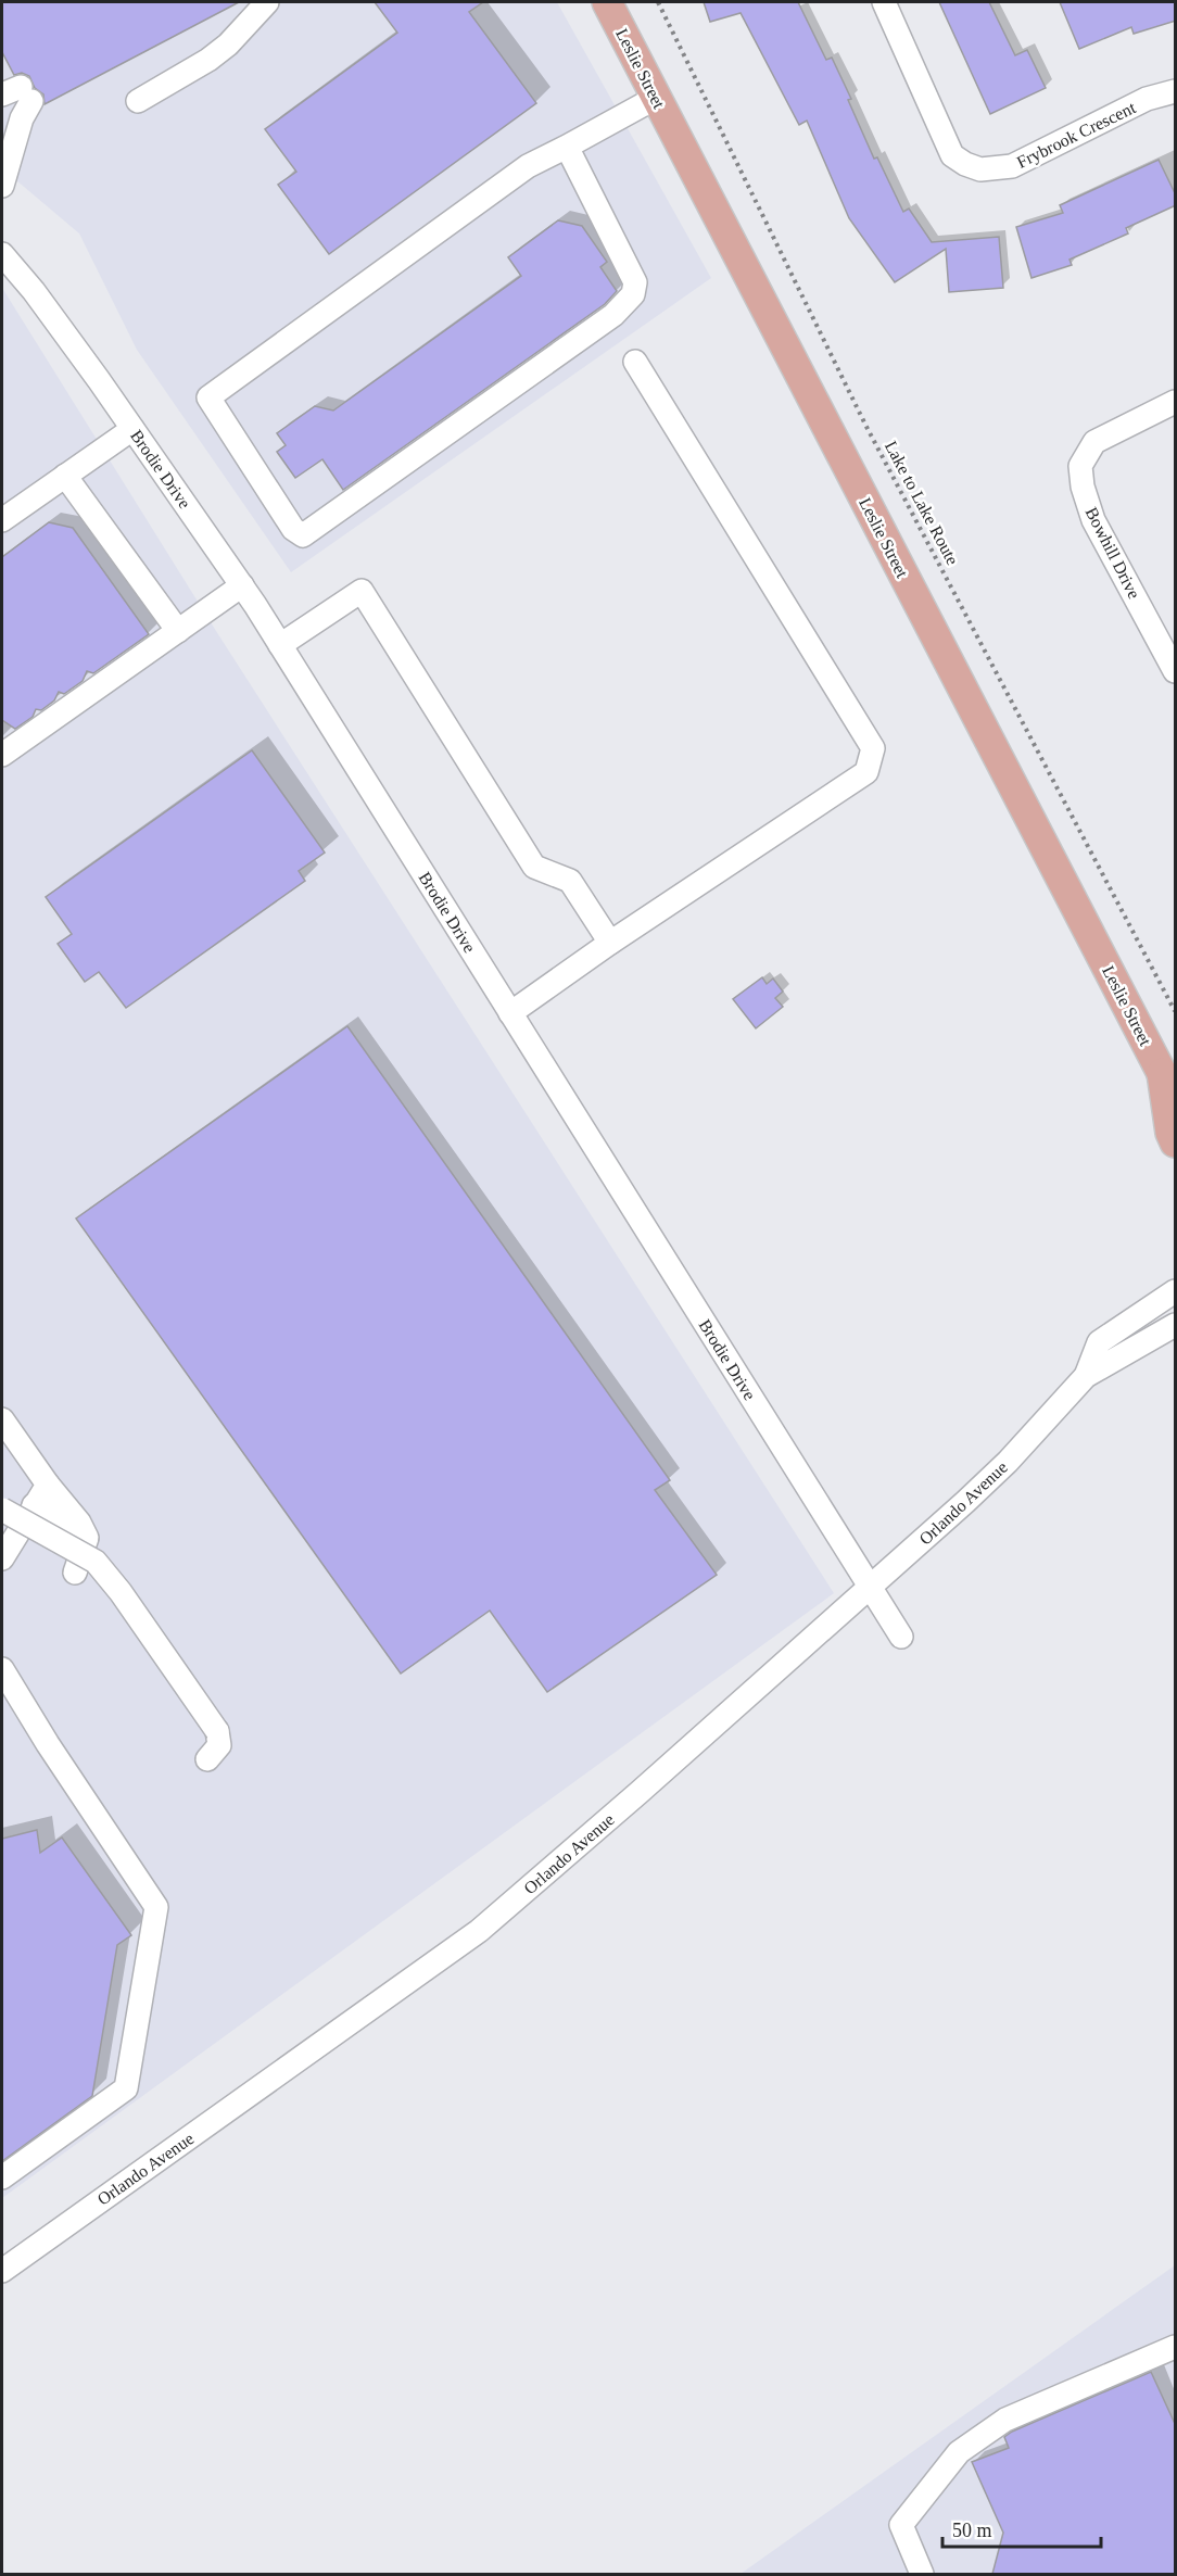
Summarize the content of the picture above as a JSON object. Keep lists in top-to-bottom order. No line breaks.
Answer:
{"streets":{"main road":["Leslie Street"],"street":["Frybrook Crescent","Brodie Drive","Bowhill Drive","Orlando Avenue"],"path":["Lake to Lake Route"]},"crossings":[["Brodie Drive","Orlando Avenue"]],"scale_bar":"50 m"}
